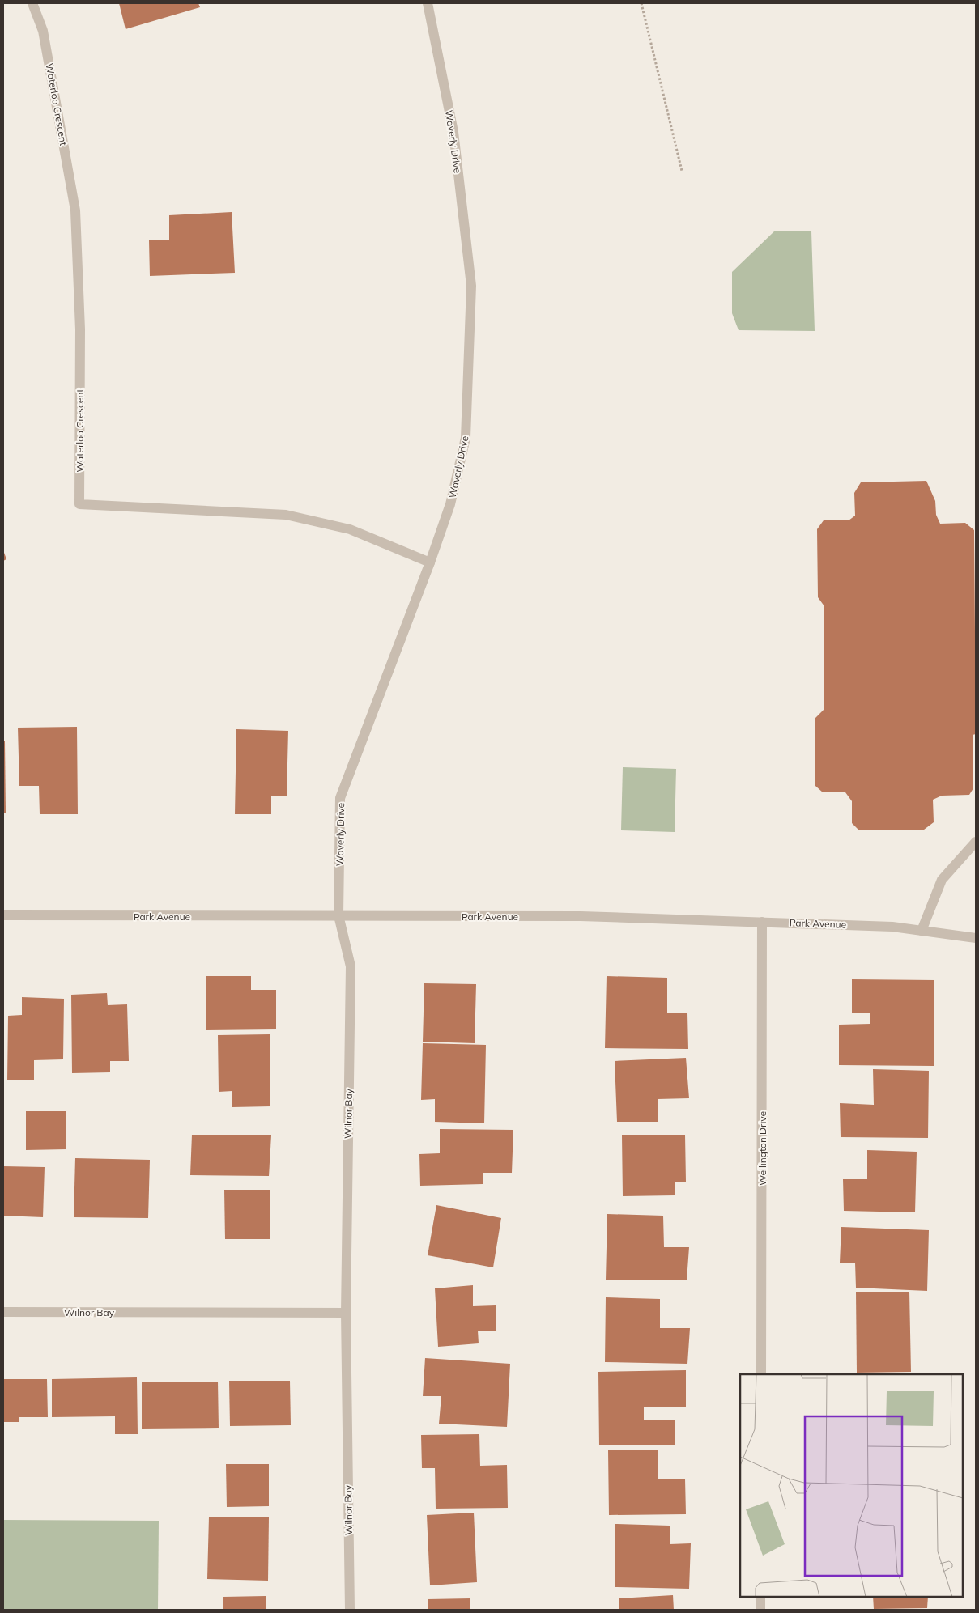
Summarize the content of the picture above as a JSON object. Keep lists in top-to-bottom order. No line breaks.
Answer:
{"streets":{"street":["Waterloo Crescent","Waverly Drive","Park Avenue","Wilnor Bay","Wellington Drive"]},"crossings":[["Waterloo Crescent","Waverly Drive"],["Waverly Drive","Park Avenue"],["Waverly Drive","Wilnor Bay"],["Park Avenue","Wilnor Bay"],["Park Avenue","Wellington Drive"]]}
